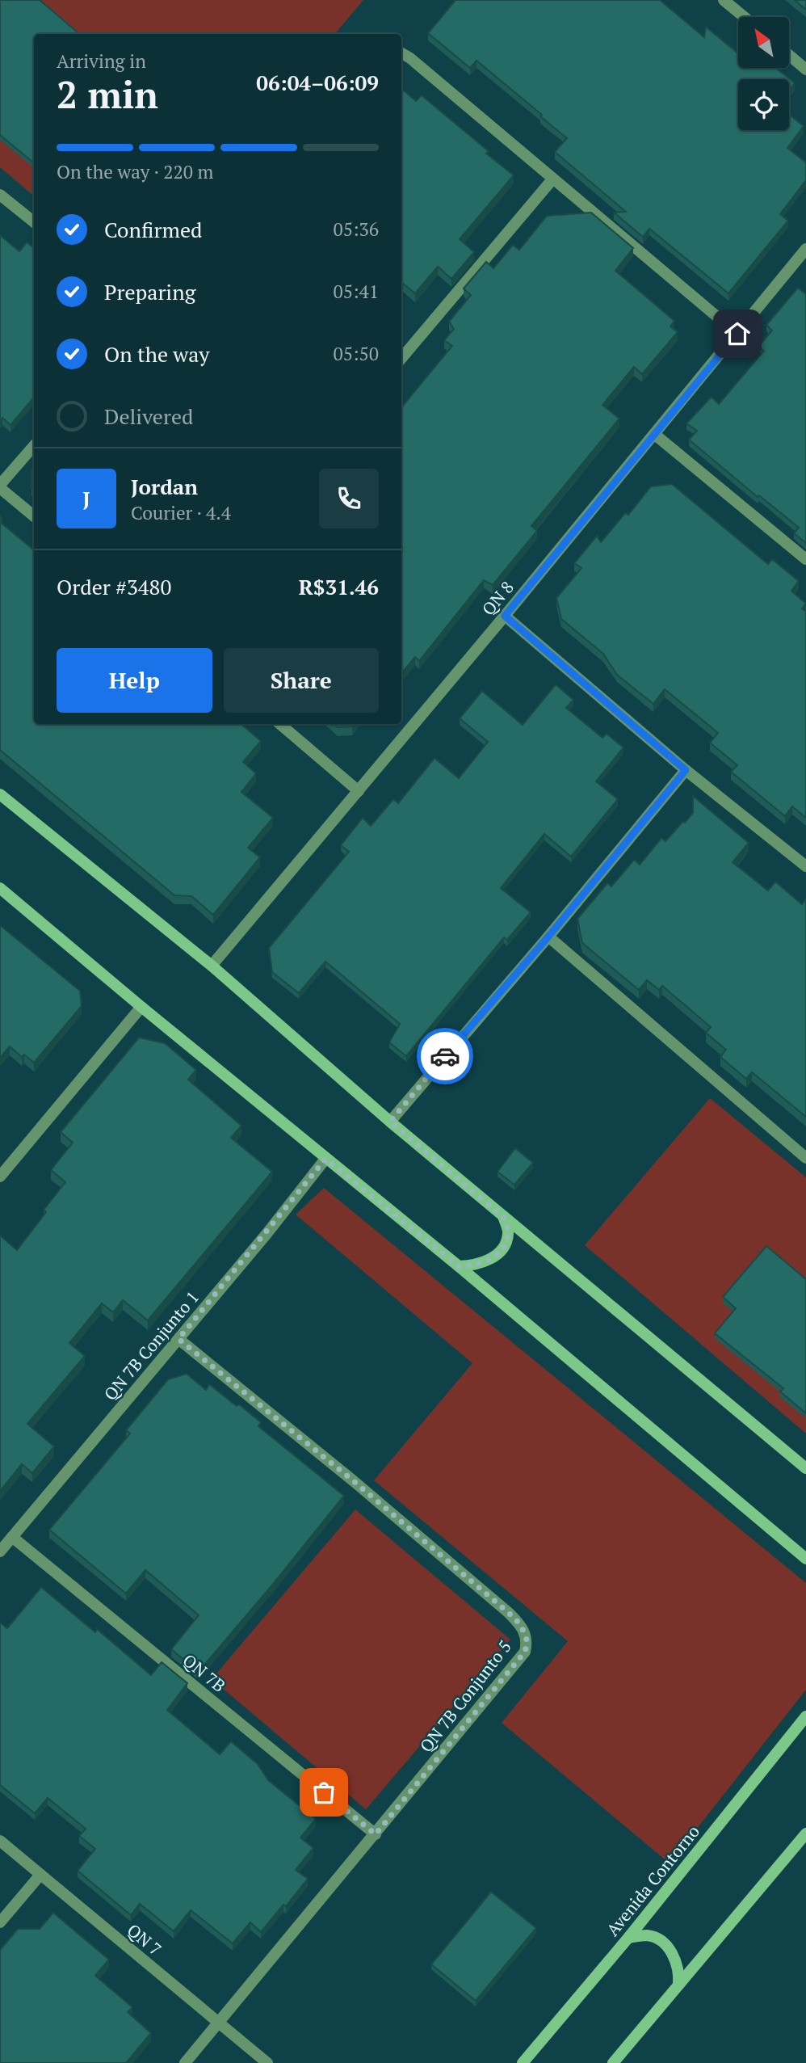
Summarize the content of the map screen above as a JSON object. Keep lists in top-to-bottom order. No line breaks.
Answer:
{"streets":{"main road":["Avenida Contorno"],"street":["QN 8","QN 7B Conjunto 1","QN 7B","QN 7B Conjunto 5","QN 7"]},"crossings":[["QN 7B Conjunto 1","QN 7B"],["QN 7B Conjunto 1","QN 7B Conjunto 5"],["QN 7B","QN 7B Conjunto 5"],["QN 7B Conjunto 5","QN 7"]],"north":"top left","page":{"heading":["2 min","Arriving in","06:04–06:09"],"panel":["Jordan","Courier · 4.4","Order #3480","R$31.46"],"bar":"On the way · 220 m","list":[["Confirmed","05:36"],["Preparing","05:41"],["On the way","05:50"],"Delivered"],"round":"J","buttons":["Help","Share"]}}
